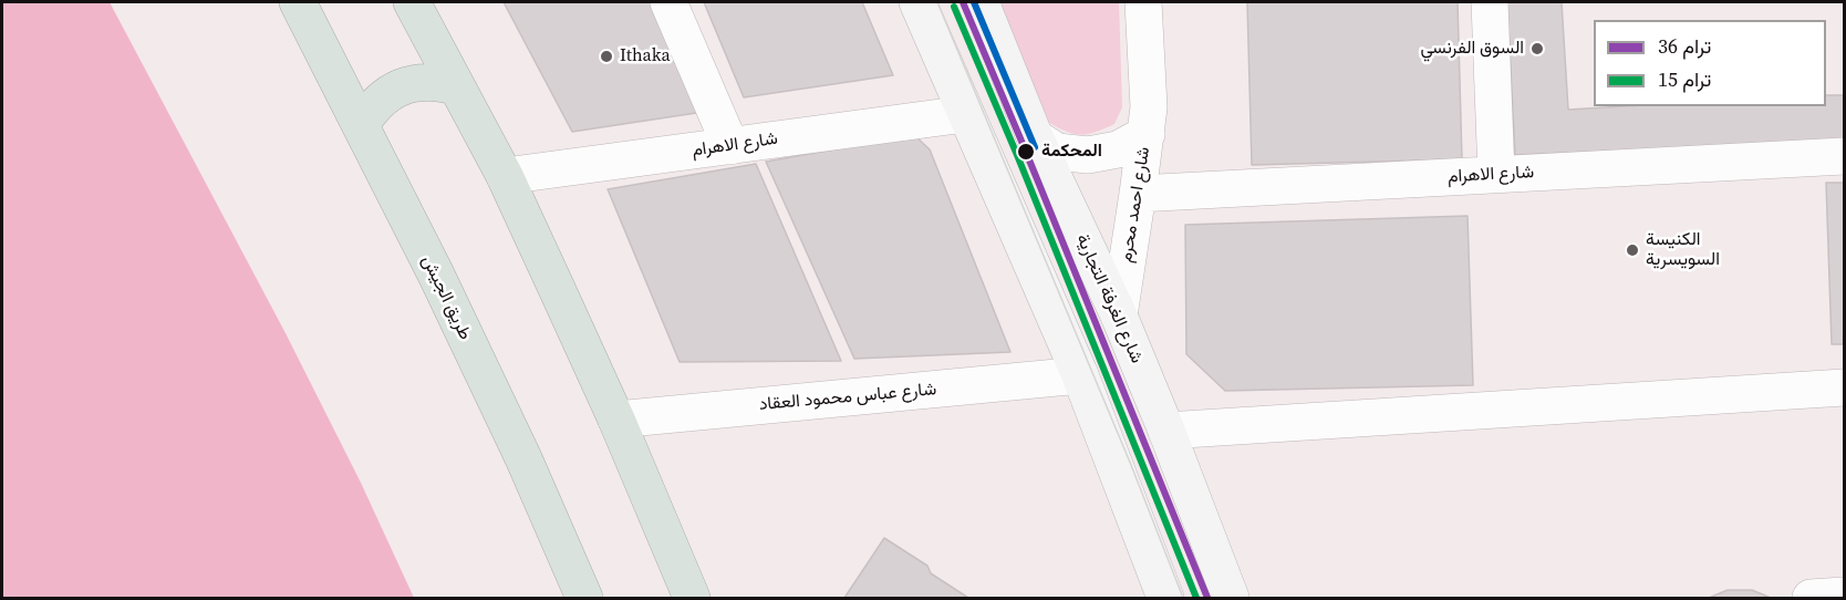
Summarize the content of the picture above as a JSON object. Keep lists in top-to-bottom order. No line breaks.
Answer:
{"streets":{"highway":["طريق الجيش"],"main road":["شارع الغرفة التجارية"],"street":["شارع الاهرام","شارع احمد محرم","شارع عباس محمود العقاد"]},"crossings":[["شارع الاهرام","شارع احمد محرم"],["شارع احمد محرم","شارع الغرفة التجارية"]],"places":["السوق الفرنسي","Ithaka","المحكمة","الكنيسة السويسرية"],"lines":["tram line 36","tram line 15"],"legend":["ترام 36","ترام 15"]}
